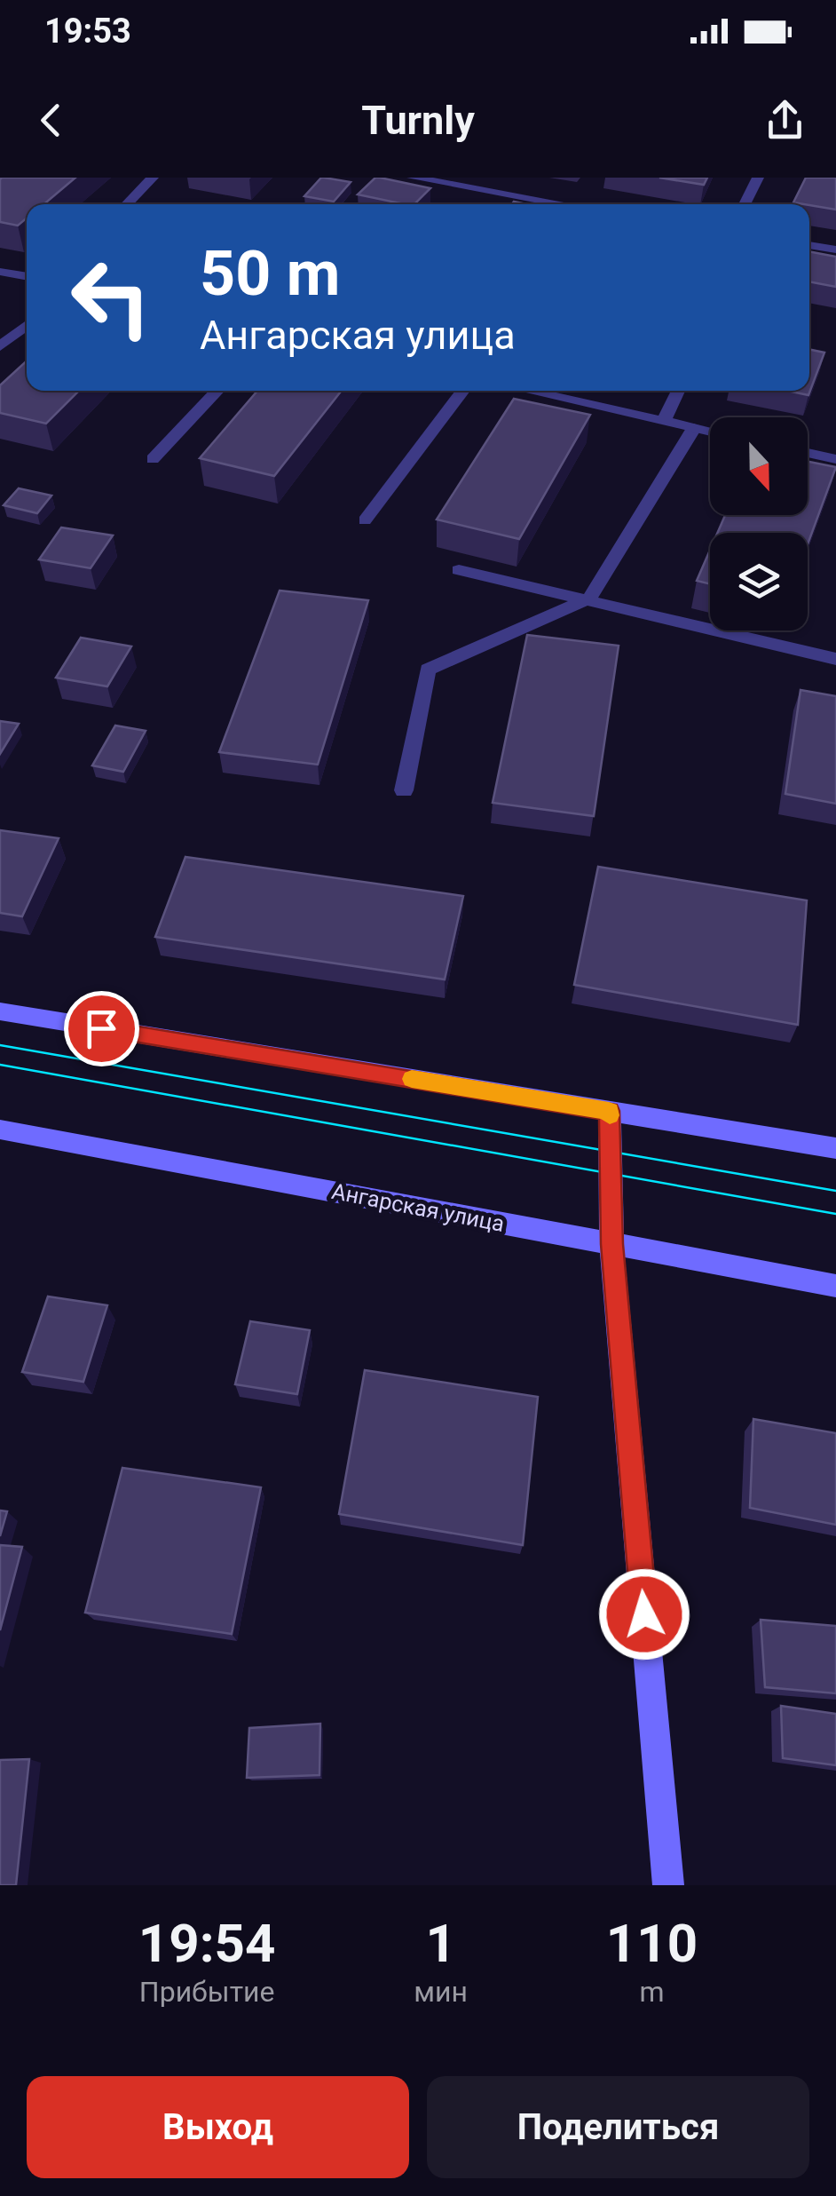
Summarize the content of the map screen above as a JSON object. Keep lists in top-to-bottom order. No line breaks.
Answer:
{"streets":{"main road":["Ангарская улица"]},"north":"bottom","page":{"status":"19:53","header":"Turnly","turn":["50 m","Ангарская улица"],"eta":["19:54","Прибытие","1","мин","110","m"],"buttons":["Выход","Поделиться"]}}
